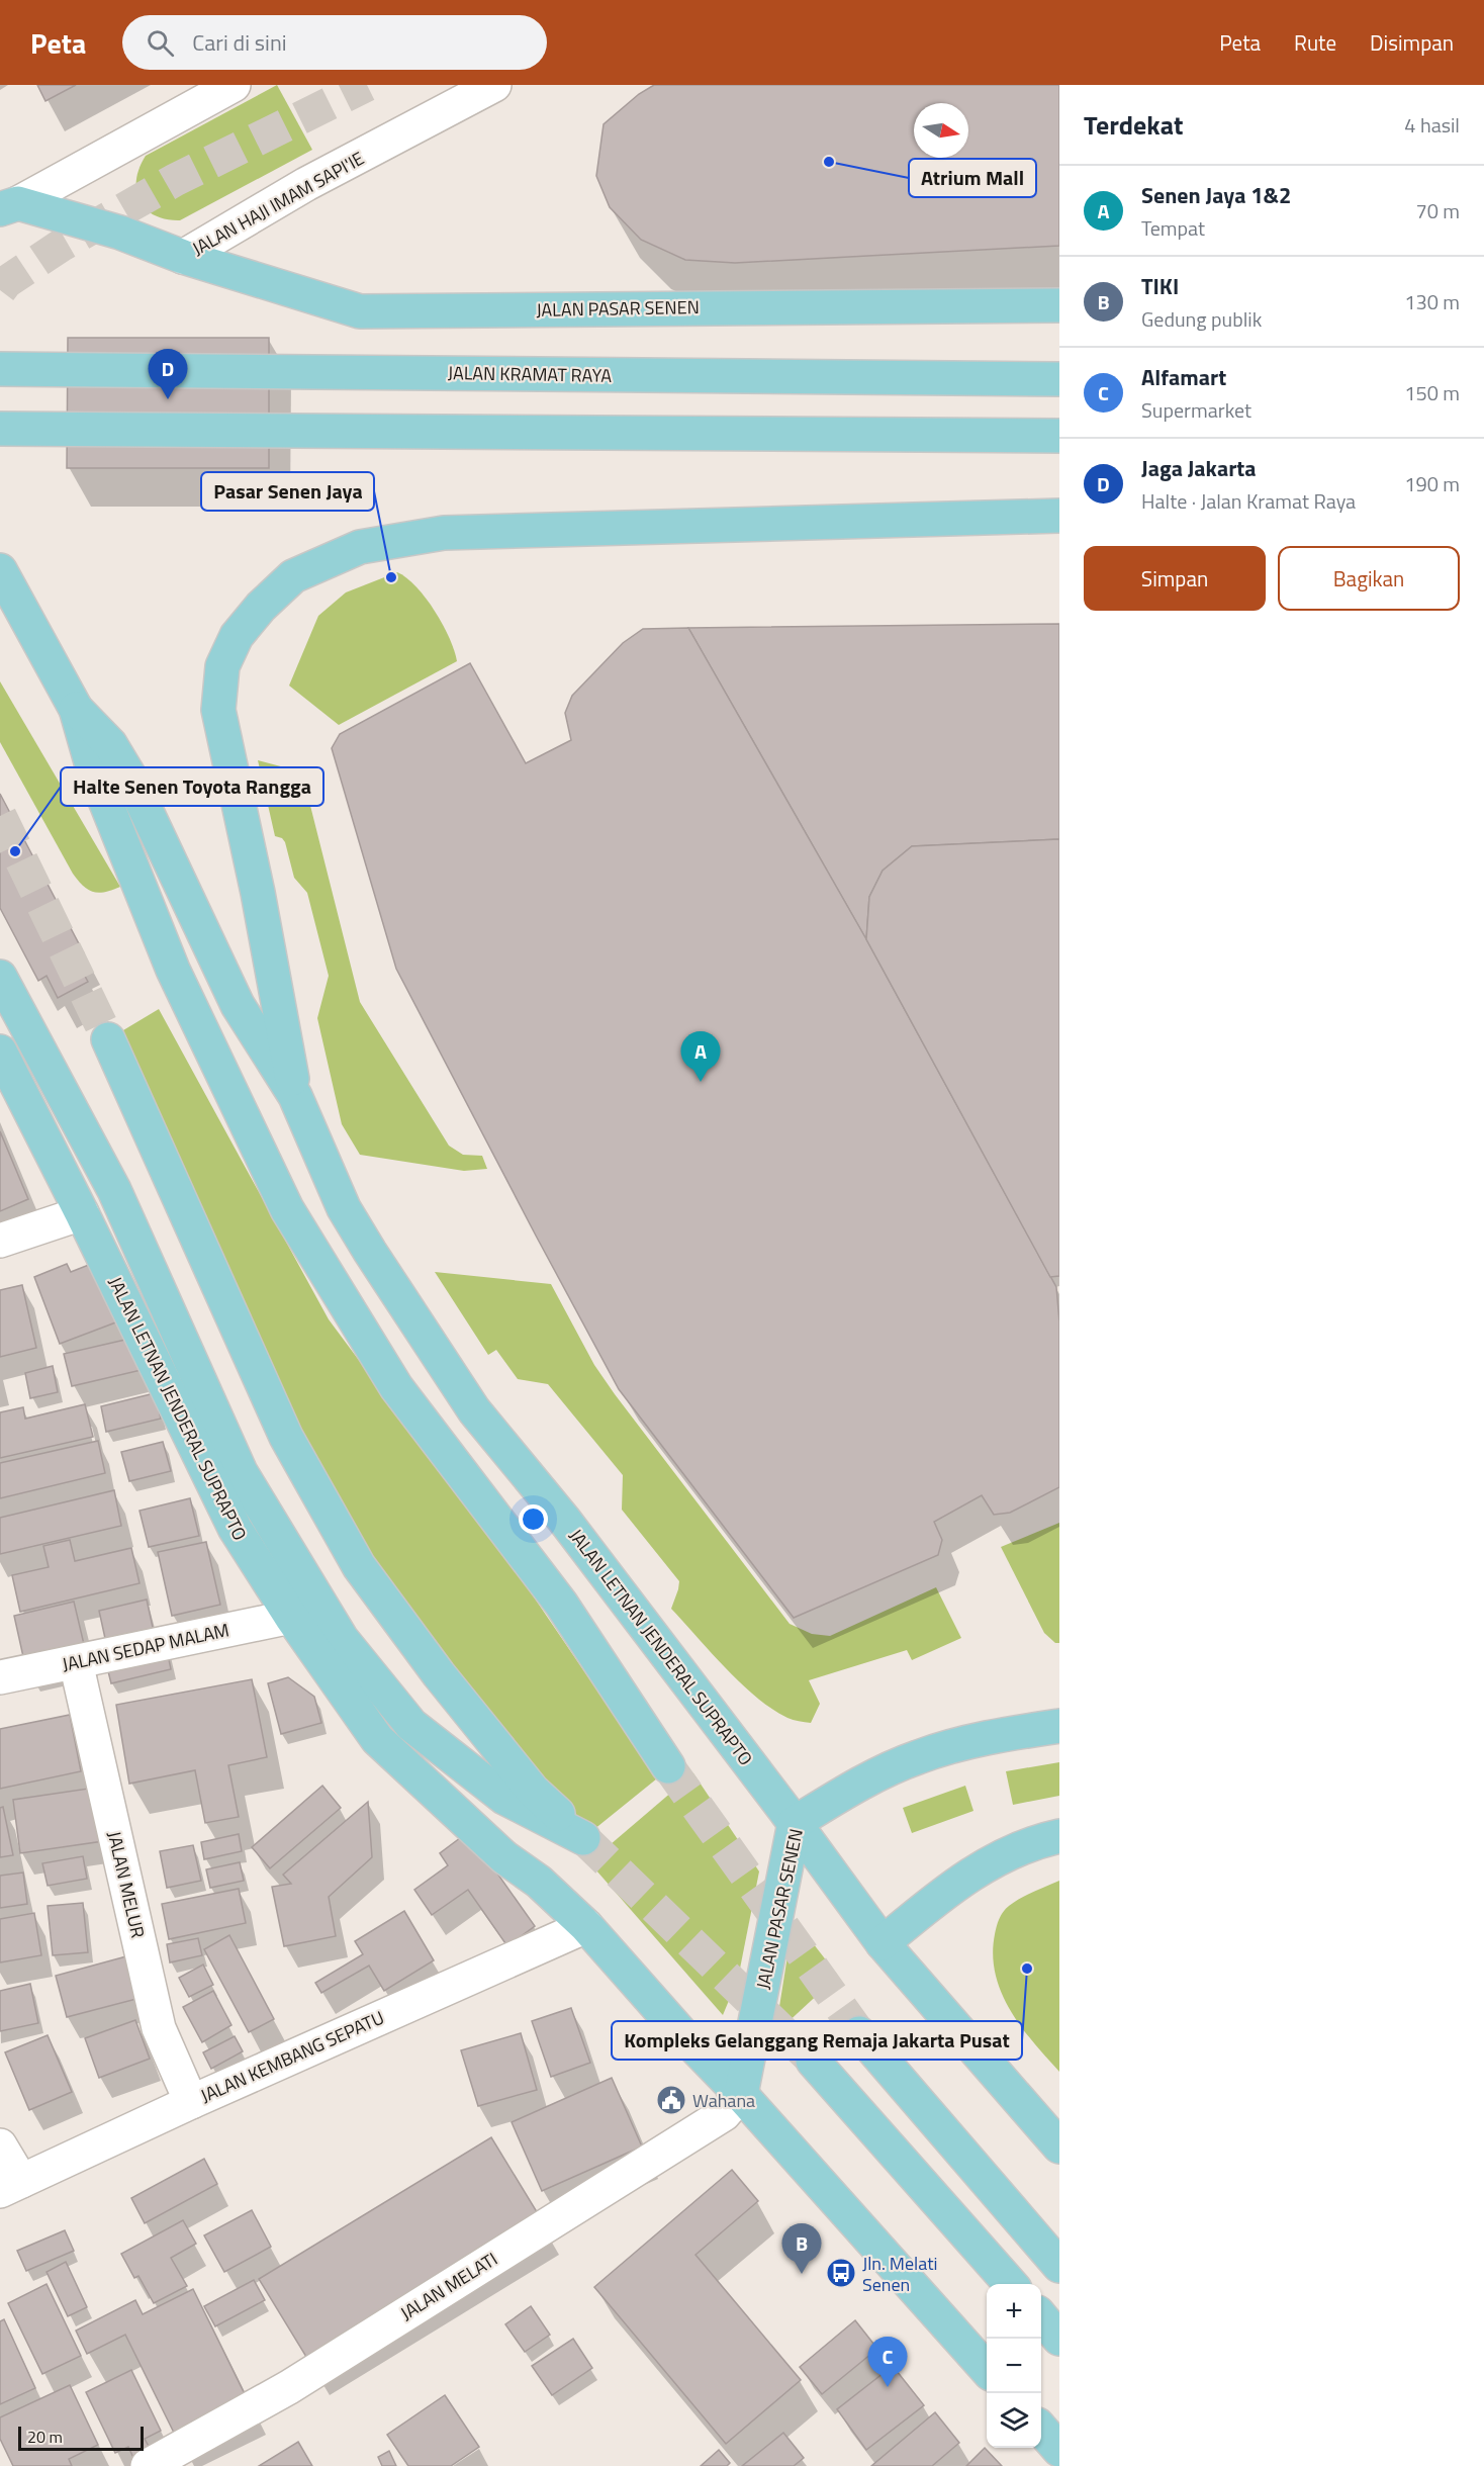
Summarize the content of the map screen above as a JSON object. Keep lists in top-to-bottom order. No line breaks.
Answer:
{"streets":{"main road":["JALAN HAJI IMAM SAPI'IE","JALAN PASAR SENEN","JALAN KRAMAT RAYA","JALAN LETNAN JENDERAL SUPRAPTO"],"street":["JALAN SEDAP MALAM","JALAN MELUR","JALAN KEMBANG SEPATU","JALAN MELATI"]},"crossings":[["JALAN HAJI IMAM SAPI'IE","JALAN PASAR SENEN"],["JALAN PASAR SENEN","JALAN LETNAN JENDERAL SUPRAPTO"],["JALAN PASAR SENEN","JALAN MELATI"],["JALAN LETNAN JENDERAL SUPRAPTO","JALAN SEDAP MALAM"],["JALAN LETNAN JENDERAL SUPRAPTO","JALAN KEMBANG SEPATU"],["JALAN LETNAN JENDERAL SUPRAPTO","JALAN MELATI"],["JALAN SEDAP MALAM","JALAN MELUR"],["JALAN MELUR","JALAN KEMBANG SEPATU"]],"places":{"other":["Atrium Mall","Pasar Senen Jaya","Halte Senen Toyota Rangga","Kompleks Gelanggang Remaja Jakarta Pusat"],"public building":["Wahana"],"bus stop":["Jln. Melati Senen"]},"scale_bar":"20 m","north":"right","page":{"header":"Peta","search":"Cari di sini","nav":["Peta","Rute","Disimpan"],"heading":["Terdekat","4 hasil"],"list":[{"mark":"A","name":"Senen Jaya 1&2","note":"Tempat","value":"70 m"},{"mark":"B","name":"TIKI","note":"Gedung publik","value":"130 m"},{"mark":"C","name":"Alfamart","note":"Supermarket","value":"150 m"},{"mark":"D","name":"Jaga Jakarta","note":"Halte · Jalan Kramat Raya","value":"190 m"}],"pins":["D","A","B","C"],"buttons":["Simpan","Bagikan"],"map_buttons":["+","−"],"scale":"20 m"}}
